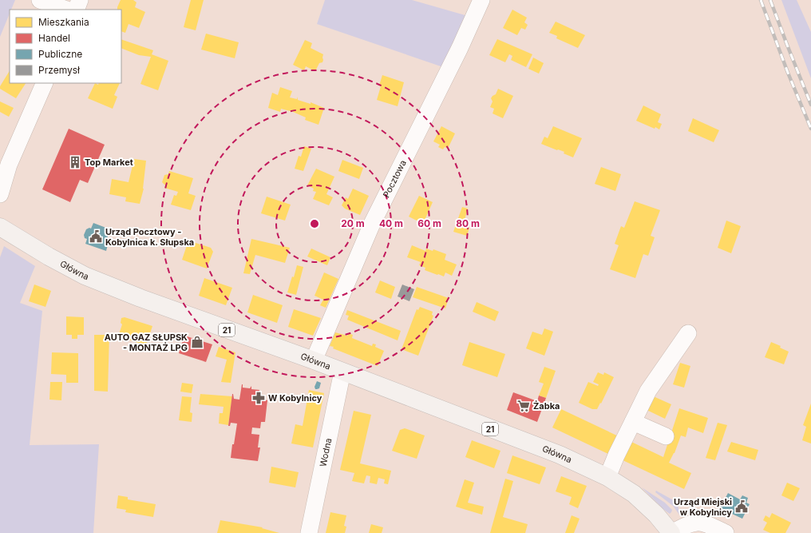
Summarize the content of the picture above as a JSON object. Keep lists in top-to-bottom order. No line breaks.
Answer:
{"streets":{"main road":["Główna","21"],"street":["Pocztowa","Wodna"]},"crossings":[["Pocztowa","Główna"],["Główna","Wodna"]],"places":{"building":["Top Market"],"public building":["Urząd Pocztowy - Kobylnica k. Słupska","Urząd Miejski w Kobylnicy"],"shop":["AUTO GAZ SŁUPSK - MONTAŻ LPG"],"pharmacy":["W Kobylnicy"],"supermarket":["Żabka"]},"legend":["Mieszkania","Handel","Publiczne","Przemysł"],"rings":["20 m","40 m","60 m","80 m"]}
